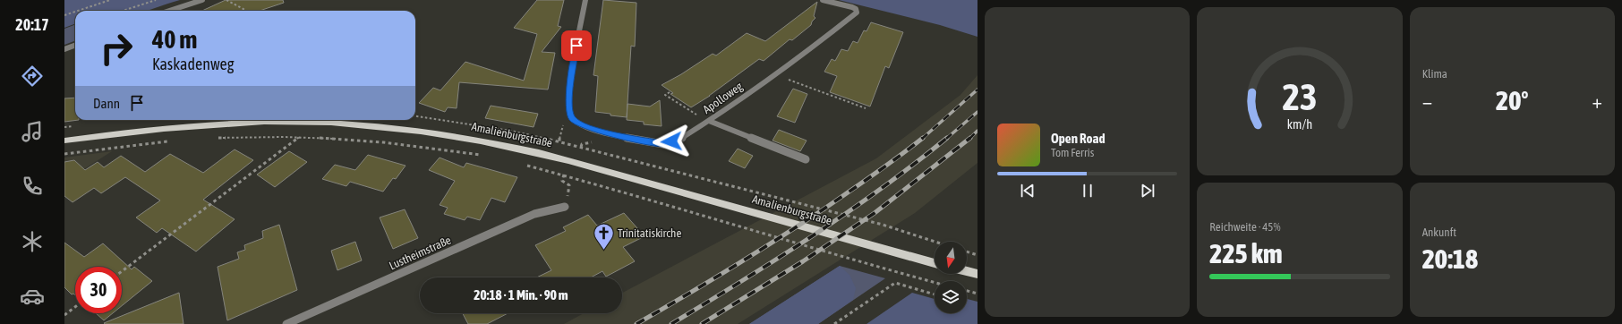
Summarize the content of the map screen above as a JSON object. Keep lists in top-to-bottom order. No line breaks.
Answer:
{"streets":{"main road":["Amalienburgstraße"],"street":["Apolloweg","Lustheimstraße"]},"places":{"church":["Trinitatiskirche"]},"north":"bottom","page":{"tabs":"20:17","tile":["Klima",["Reichweite · 45%","225 km"],["Ankunft","20:18"]],"turn":["40 m","Kaskadenweg"],"then":"Dann","heat":["−","20°","+"],"song":["Open Road","Tom Ferris"],"limit":"30","trip":"20:18 · 1 Min. · 90 m","gauge":["23","km/h"]}}
